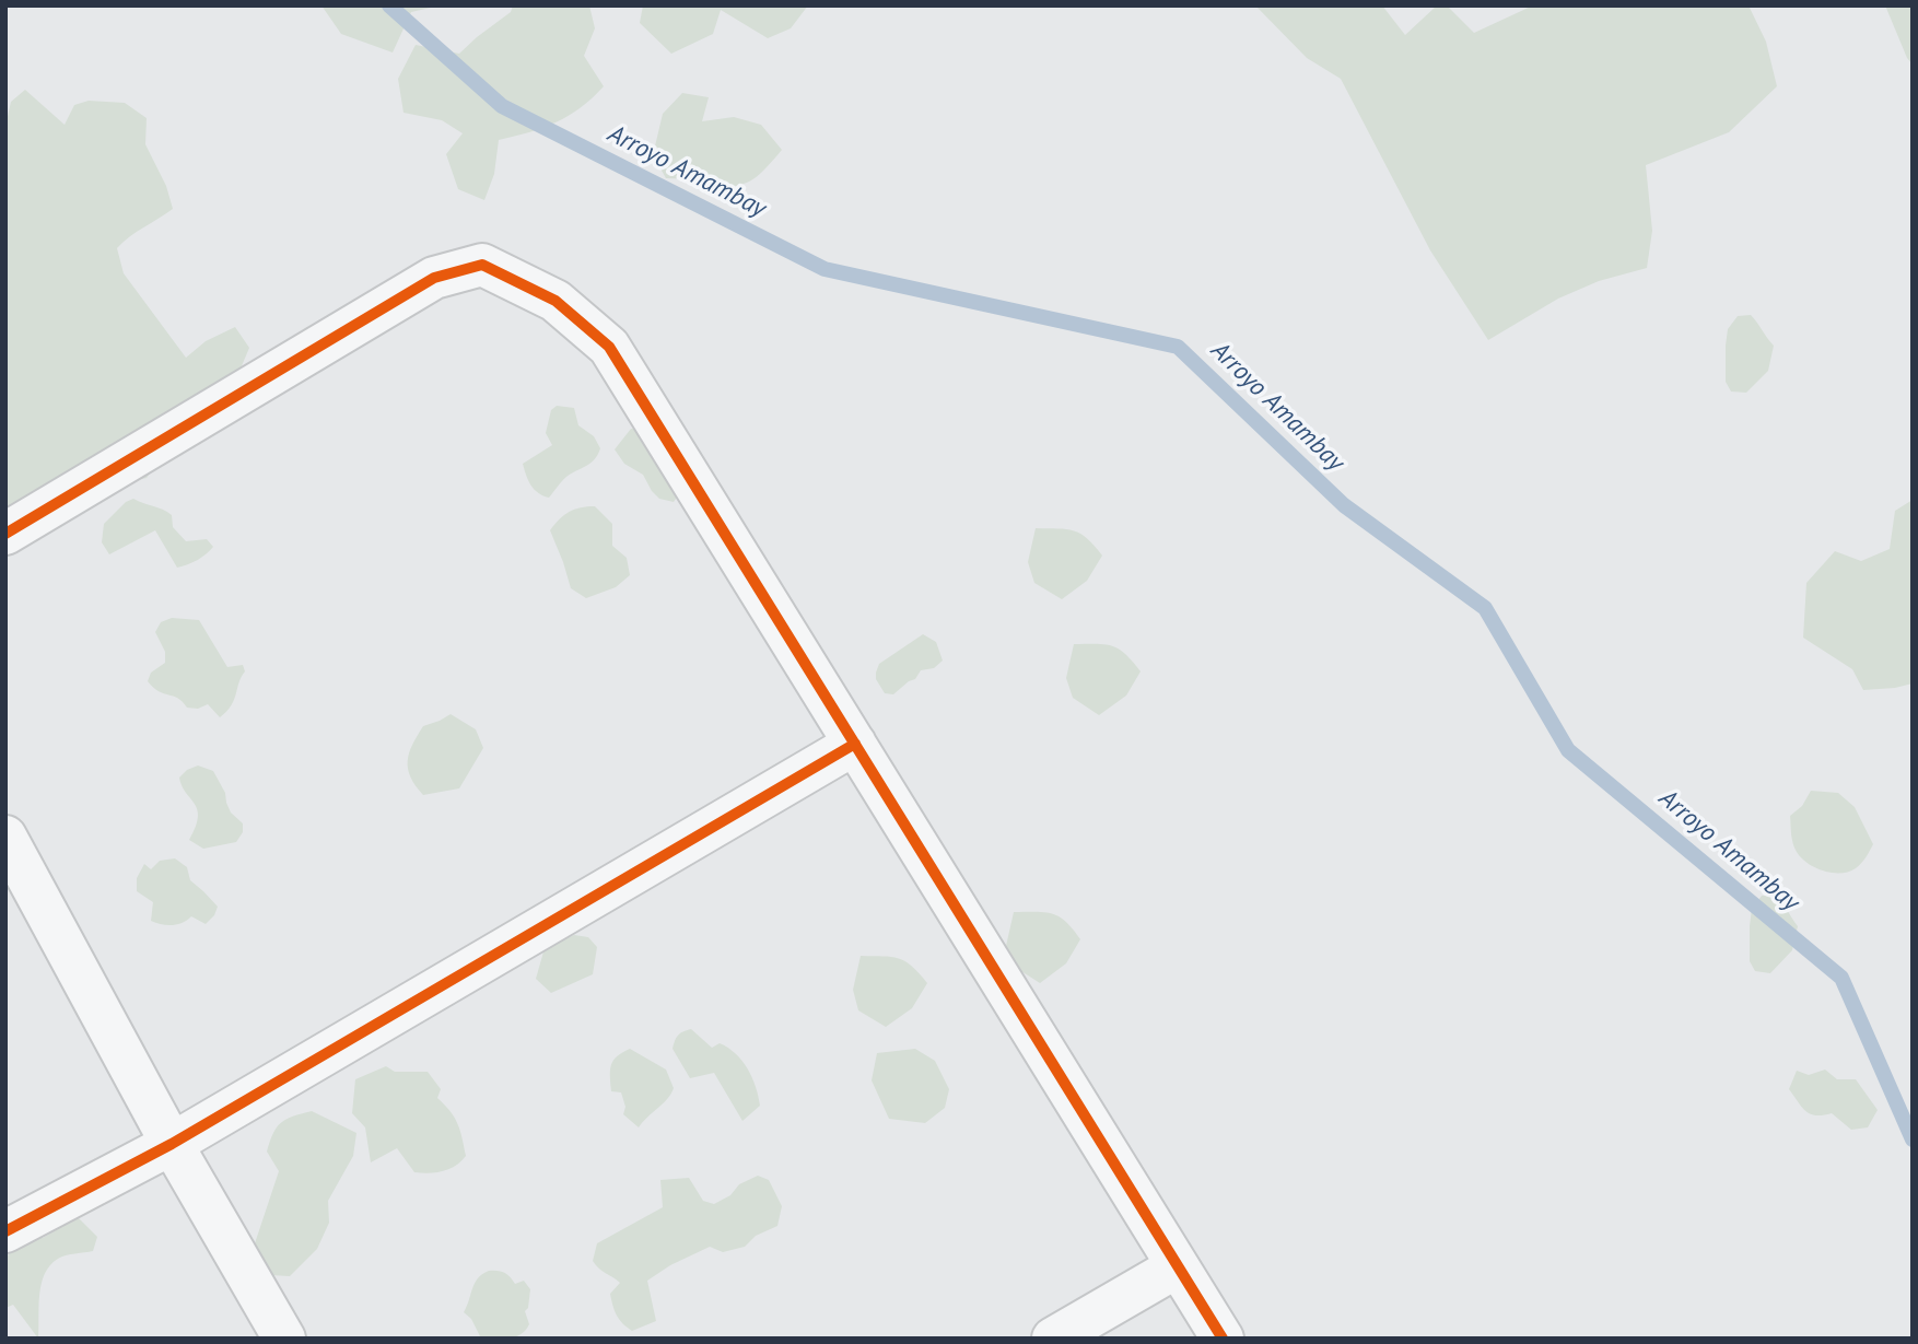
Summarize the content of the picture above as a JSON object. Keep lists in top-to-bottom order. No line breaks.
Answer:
{"water":["Arroyo Amambay"]}
